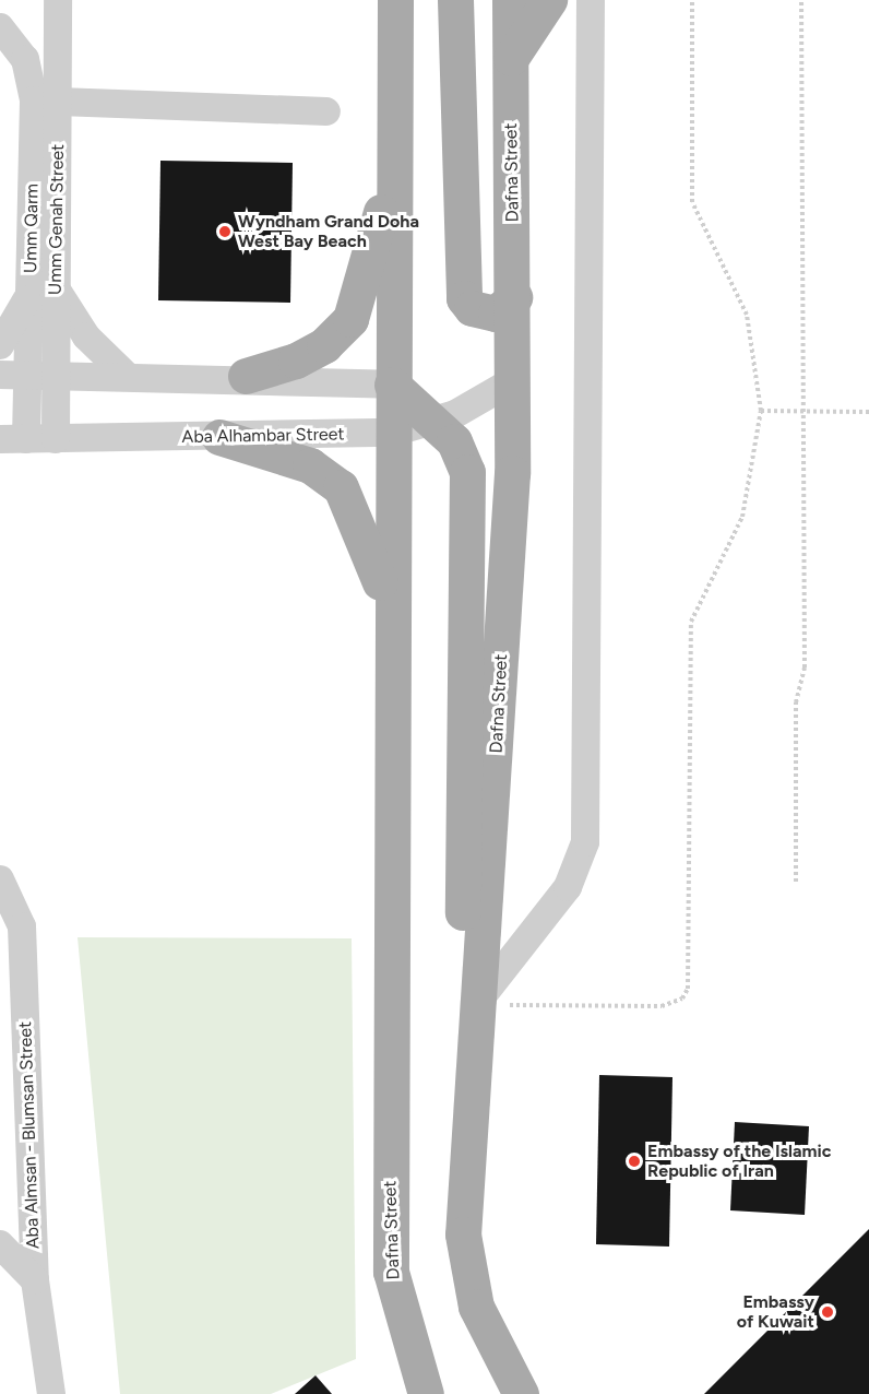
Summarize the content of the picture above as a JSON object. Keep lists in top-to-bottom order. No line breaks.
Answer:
{"streets":{"main road":["Dafna Street"],"street":["Umm Genah Street","Umm Qarm","Aba Alhambar Street","Aba Almsan - Blumsan Street"]},"crossings":[["Dafna Street","Aba Alhambar Street"],["Umm Genah Street","Umm Qarm"],["Umm Genah Street","Aba Alhambar Street"],["Umm Qarm","Aba Alhambar Street"]],"places":["Wyndham Grand Doha West Bay Beach","Embassy of the Islamic Republic of Iran","Embassy of Kuwait"]}
